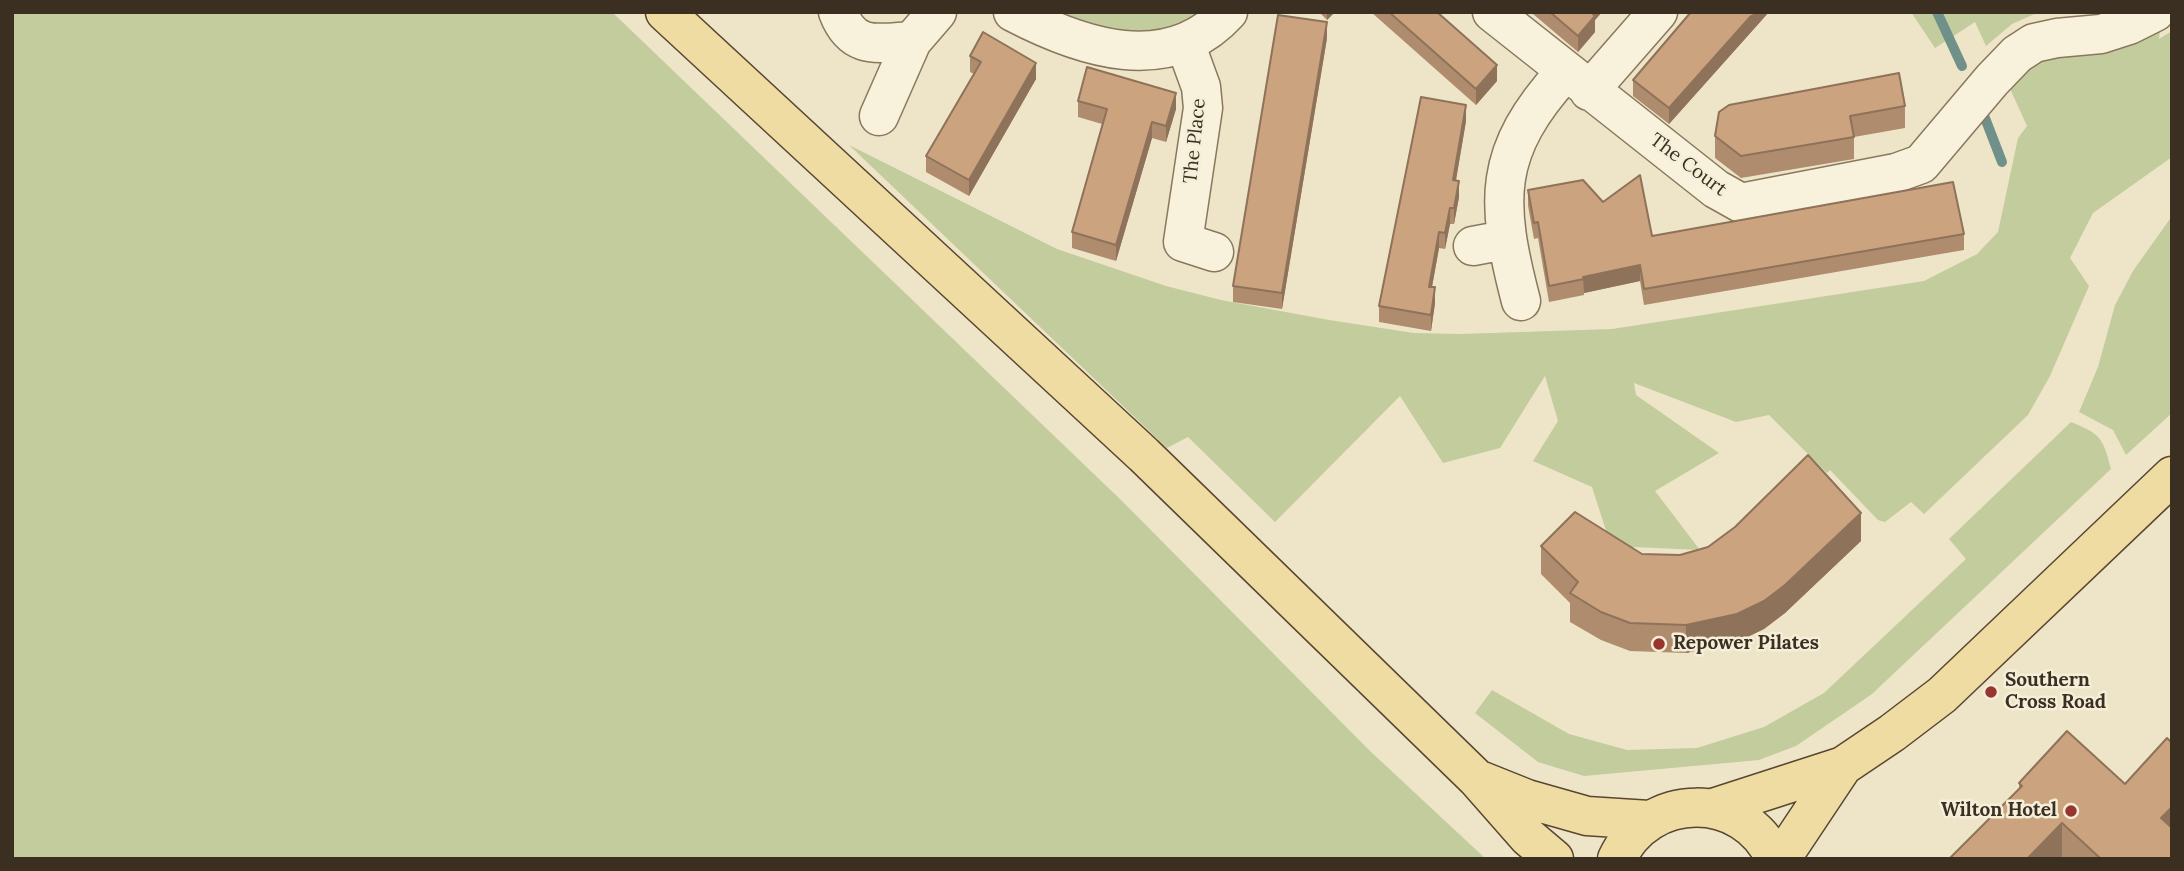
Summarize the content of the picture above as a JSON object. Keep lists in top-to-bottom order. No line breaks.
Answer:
{"streets":{"street":["The Place","The Court"]},"places":["Repower Pilates","Southern Cross Road","Wilton Hotel"]}
